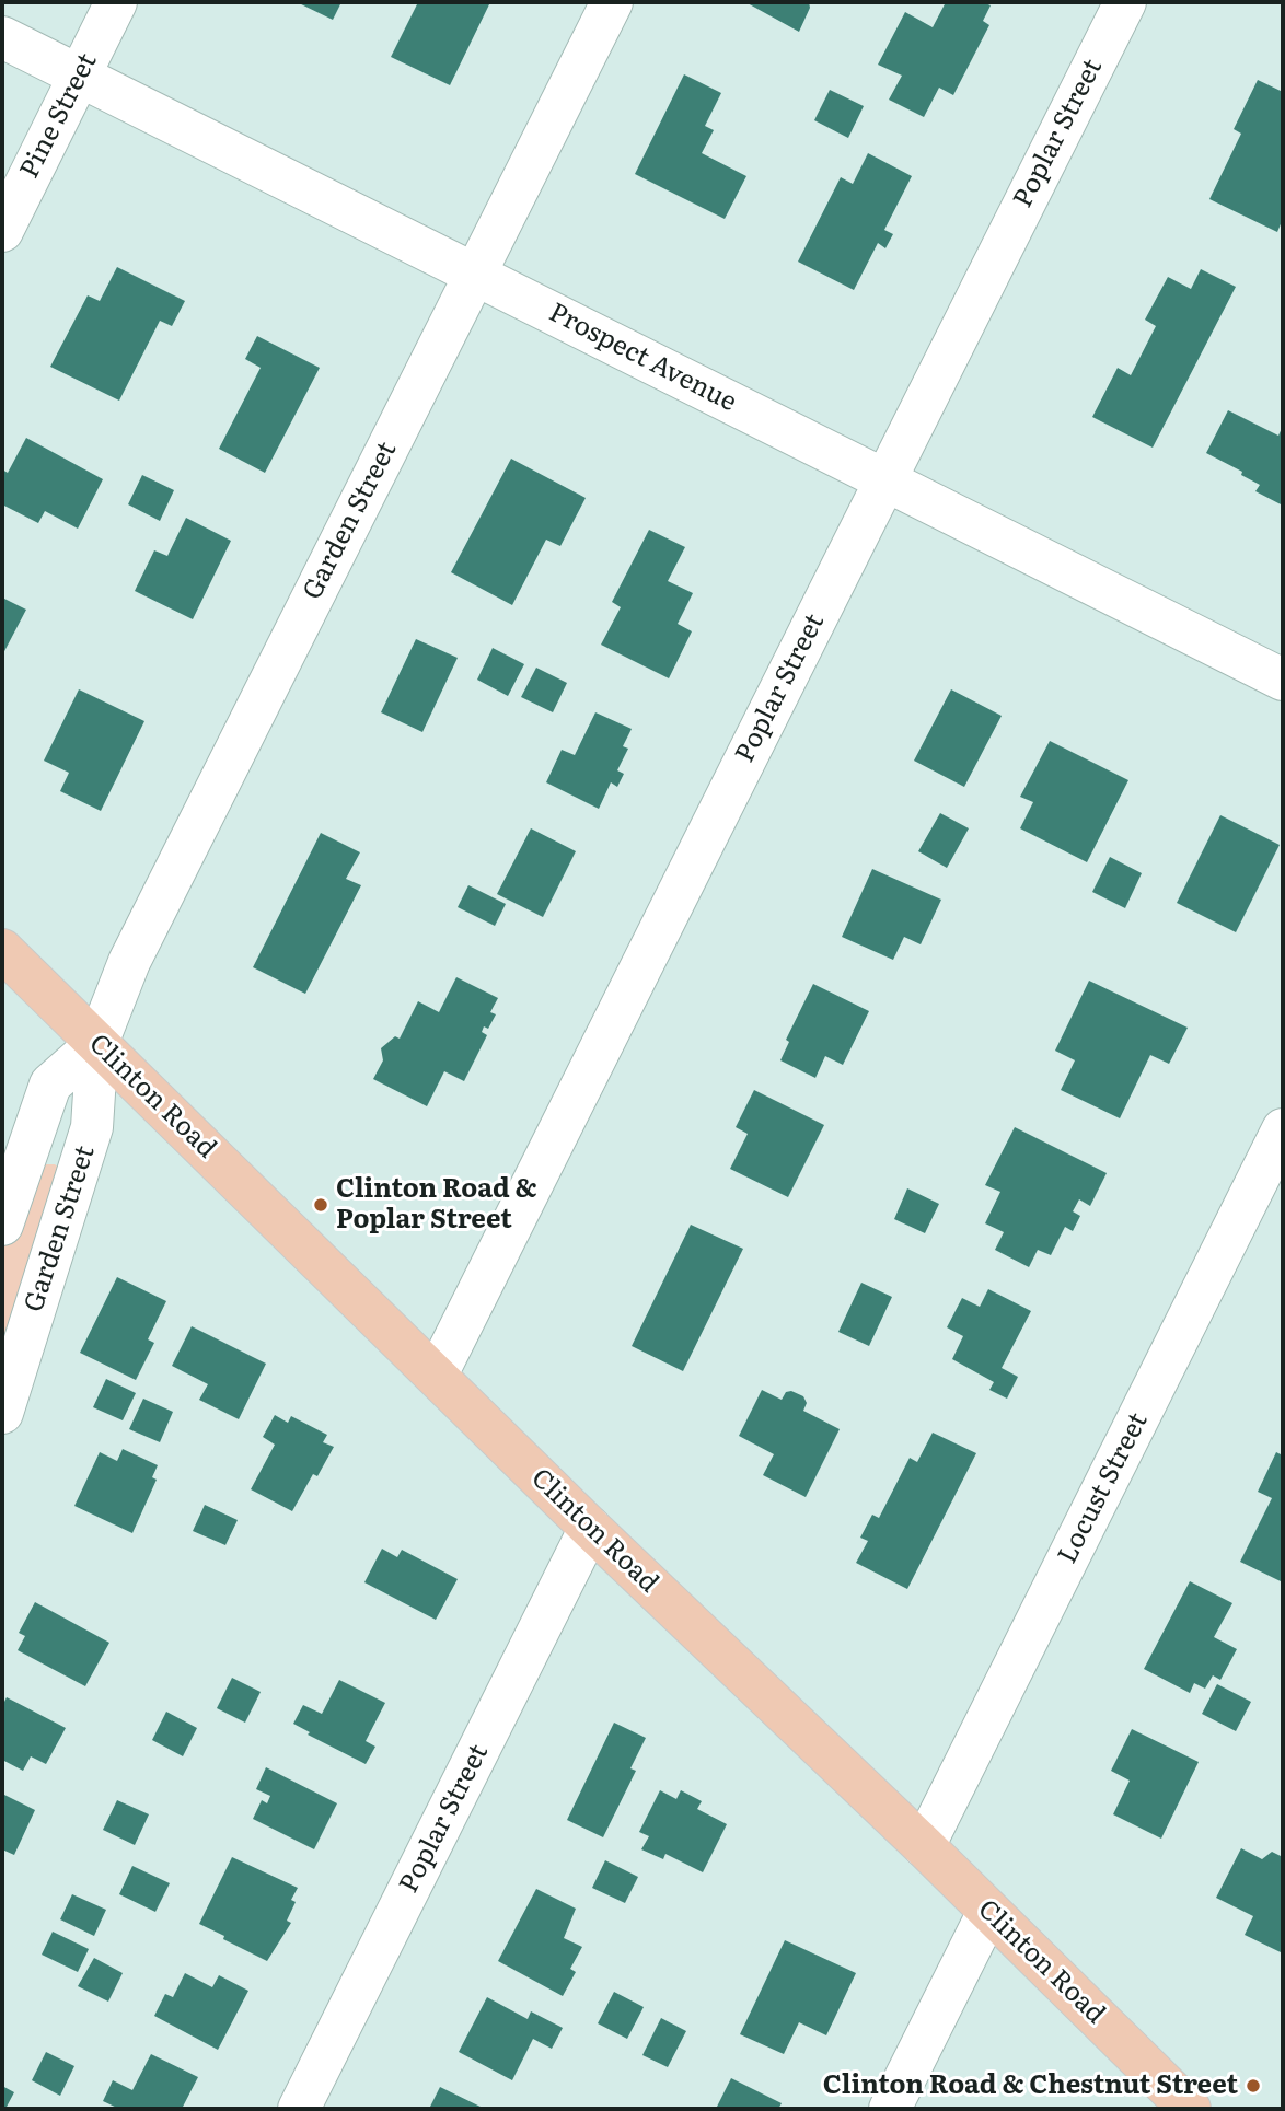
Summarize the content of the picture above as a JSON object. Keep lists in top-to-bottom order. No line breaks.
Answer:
{"streets":{"main road":["Clinton Road"],"street":["Pine Street","Poplar Street","Prospect Avenue","Garden Street","Locust Street"]},"crossings":[["Pine Street","Prospect Avenue"],["Poplar Street","Prospect Avenue"],["Poplar Street","Clinton Road"],["Prospect Avenue","Garden Street"],["Garden Street","Clinton Road"],["Clinton Road","Locust Street"]],"places":["Clinton Road & Poplar Street","Clinton Road & Chestnut Street"]}
